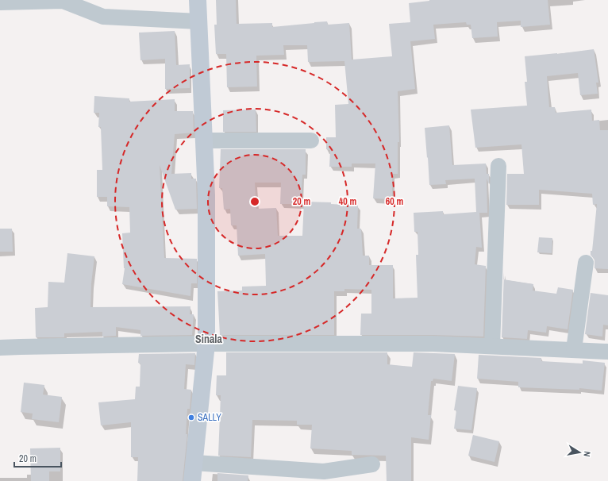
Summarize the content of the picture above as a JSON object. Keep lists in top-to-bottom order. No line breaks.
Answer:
{"districts":["Sinala"],"places":["SALLY"],"scale_bar":"20 m","north":"right","rings":["20 m","40 m","60 m"]}
